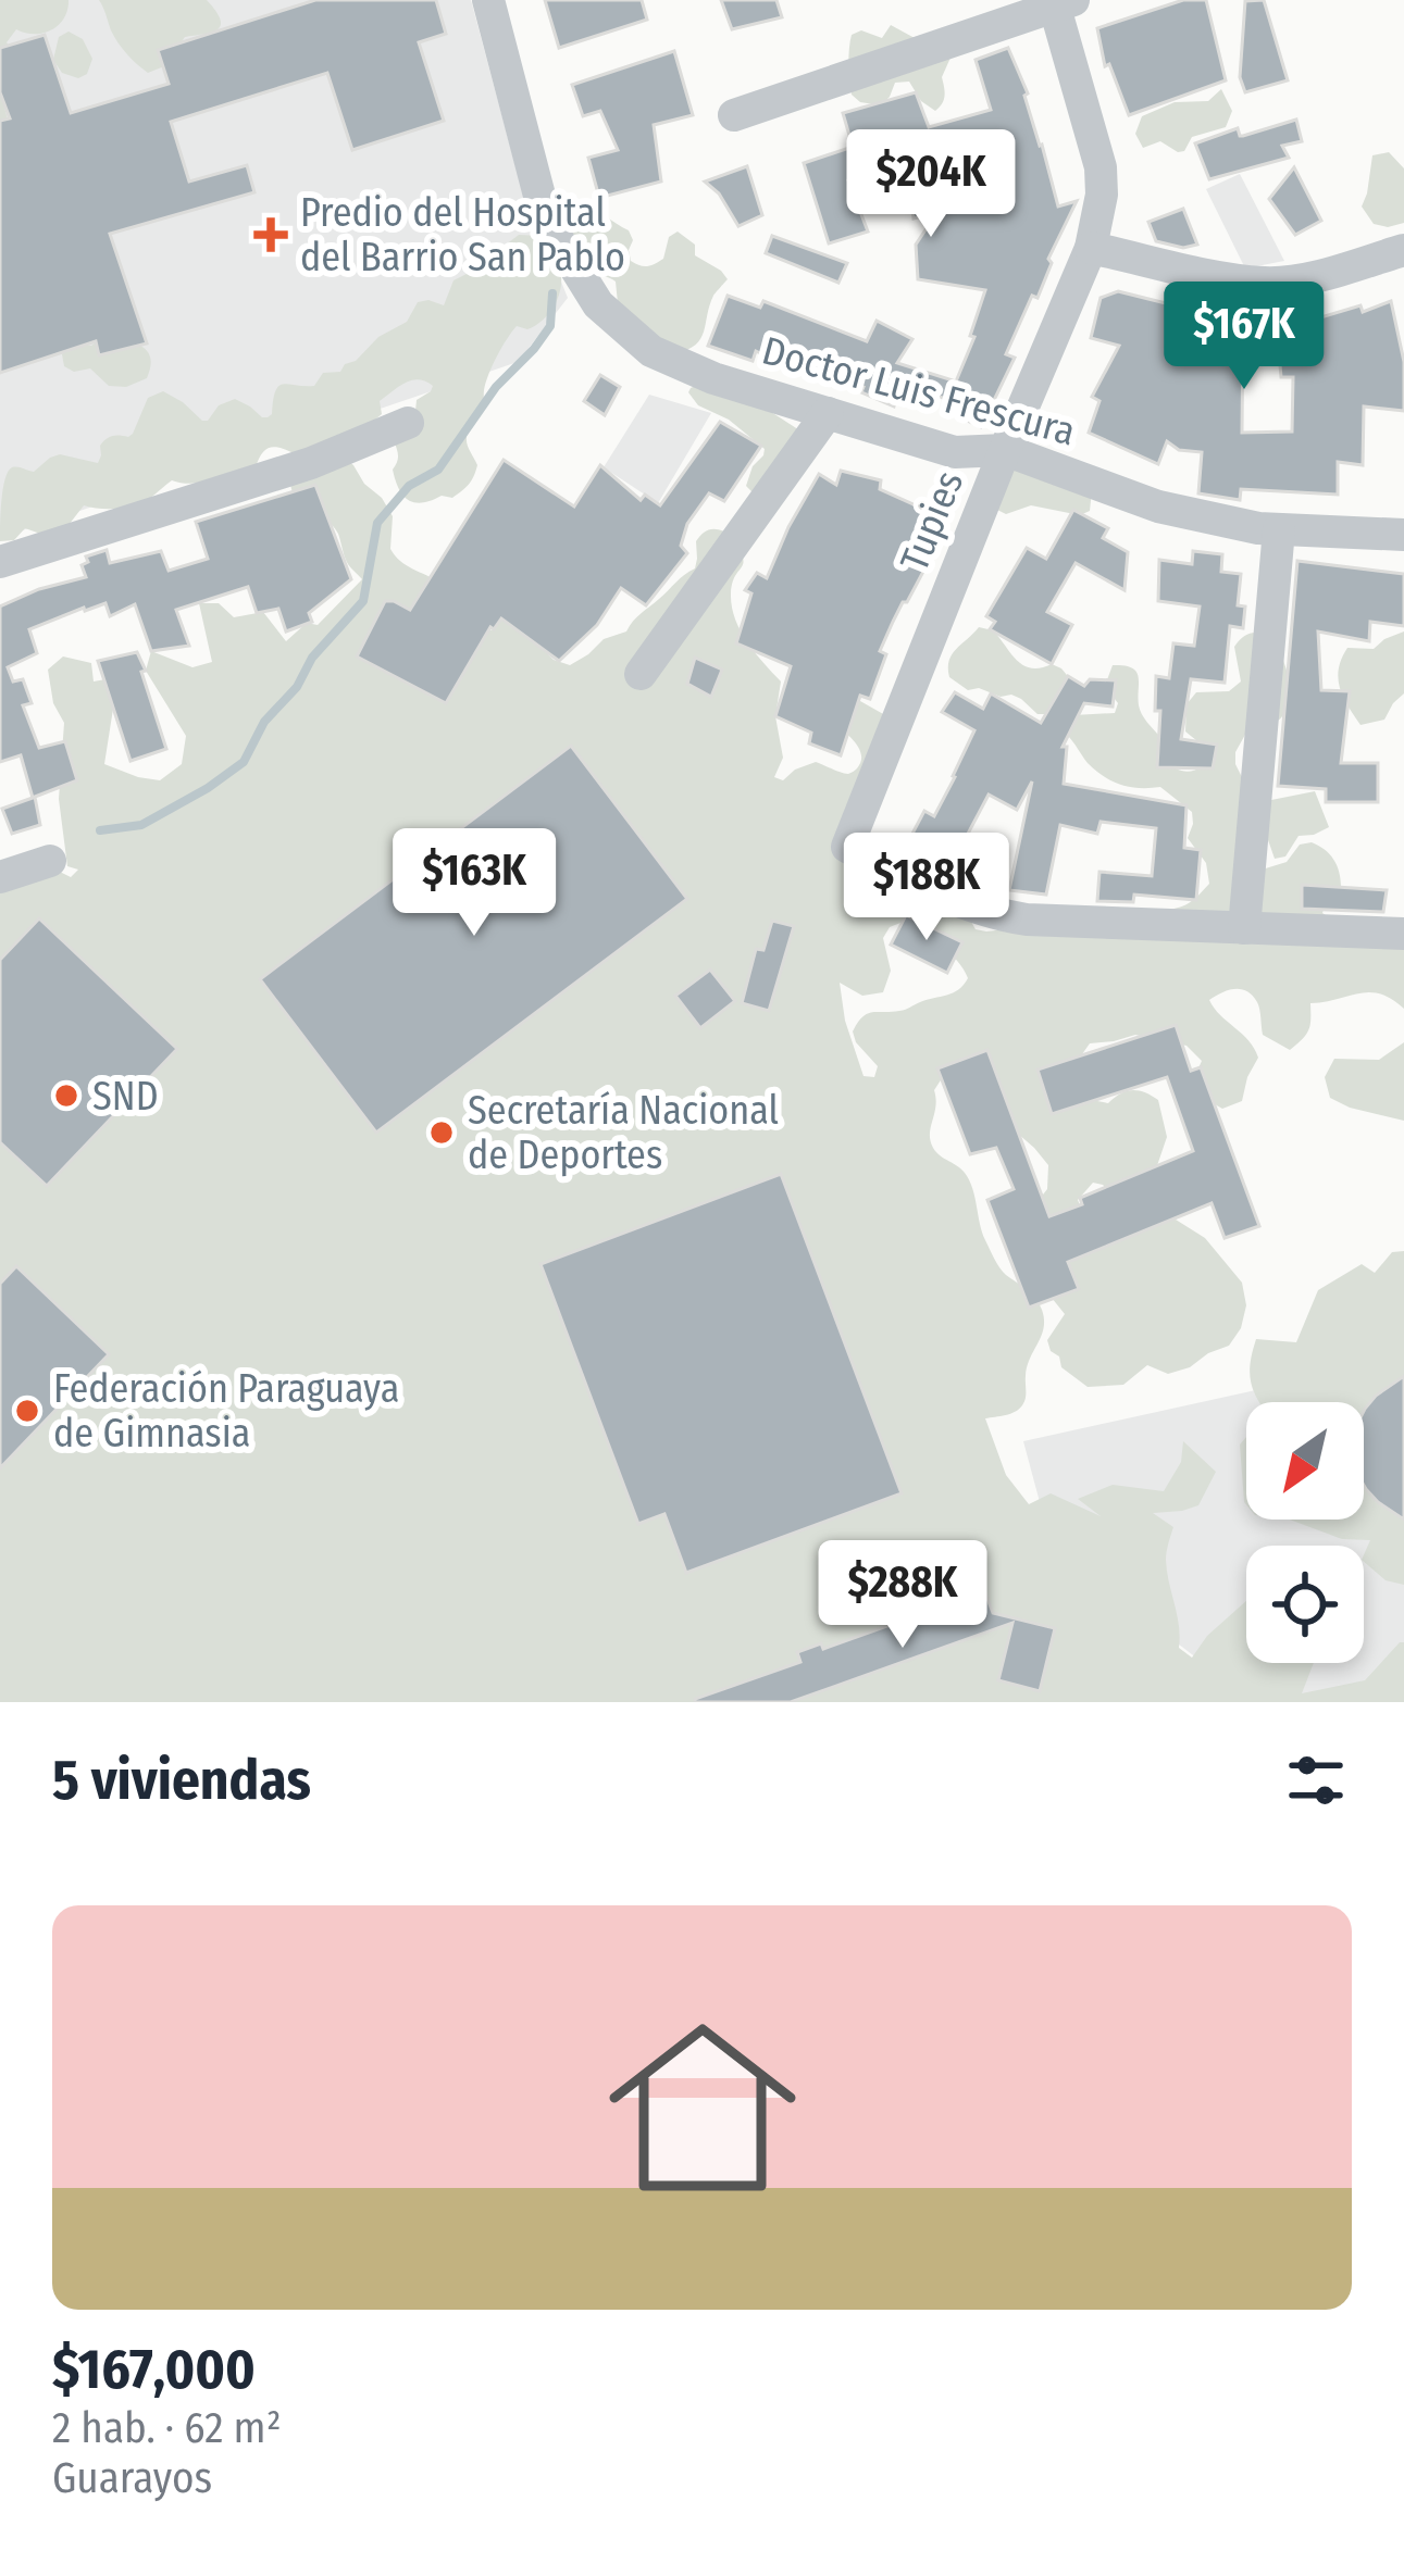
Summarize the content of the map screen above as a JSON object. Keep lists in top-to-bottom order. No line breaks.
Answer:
{"streets":{"street":["Doctor Luis Frescura","Tupies"]},"crossings":[["Doctor Luis Frescura","Tupies"]],"places":{"health":["Predio del Hospital del Barrio San Pablo"],"other":["SND","Secretaría Nacional de Deportes","Federación Paraguaya de Gimnasia"]},"north":"bottom left","page":{"price":["$204K","$167K","$163K","$188K","$288K"],"heading":"5 viviendas","list":[{"name":"$167,000","note":"2 hab. · 62 m² · Guarayos"}]}}
